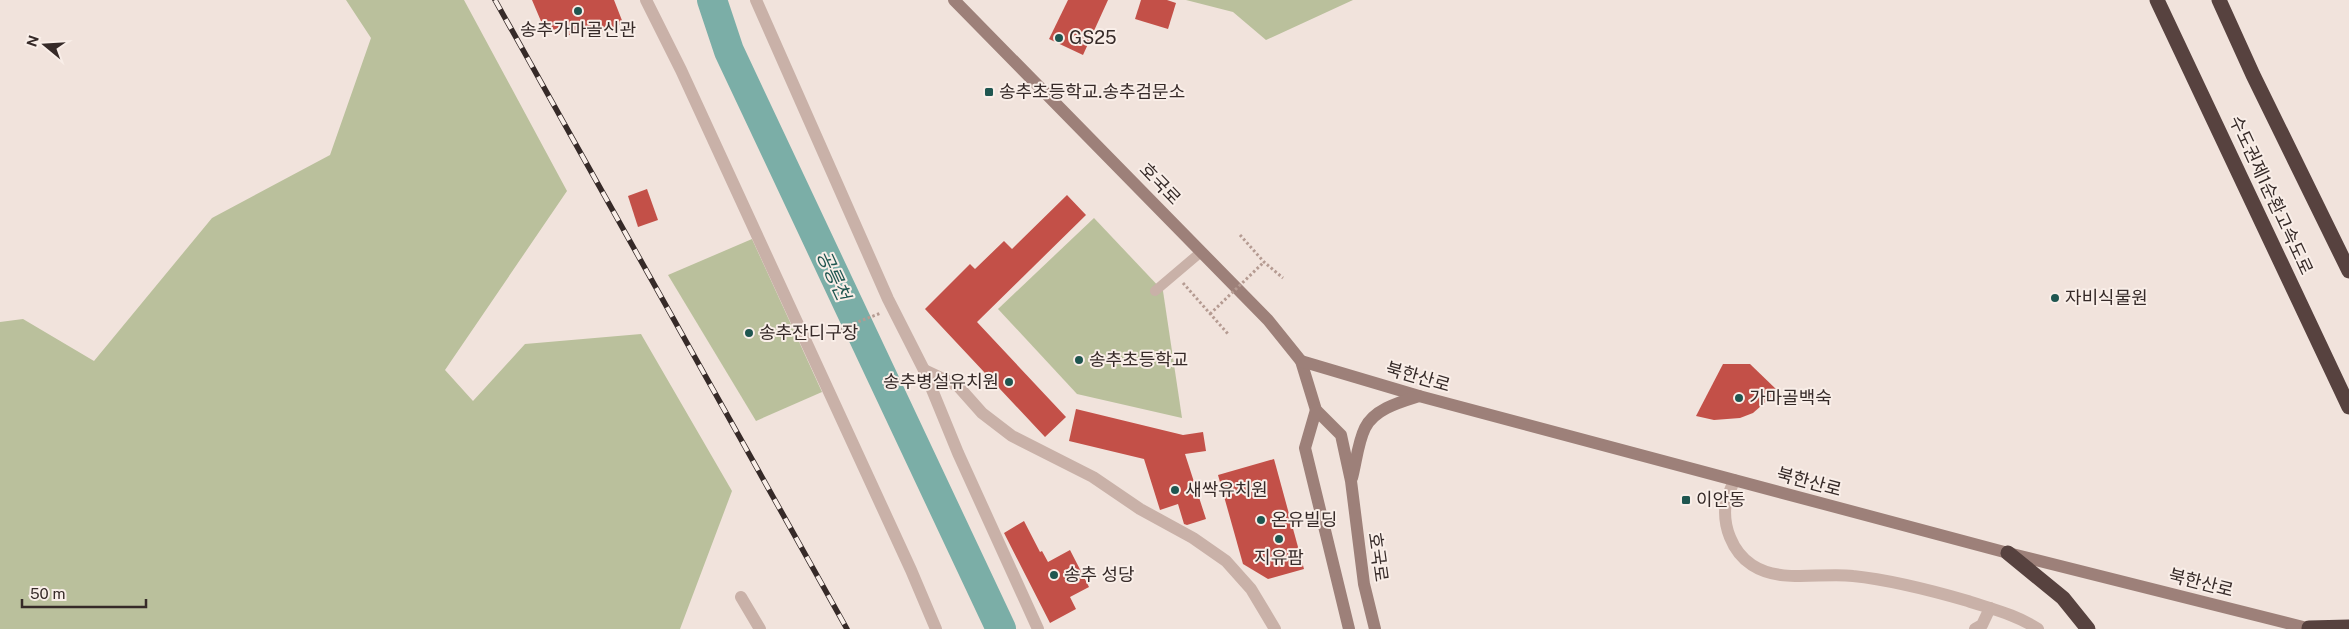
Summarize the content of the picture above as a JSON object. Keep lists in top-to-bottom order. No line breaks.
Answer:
{"streets":{"highway":["수도권제1순환고속도로"],"street":["호국로","북한산로"]},"crossings":[["호국로","북한산로"]],"water":["공릉천"],"places":{"other":["송추가마골신관","GS25","자비식물원","송추잔디구장","송추초등학교","송추병설유치원","가마골백숙","새싹유치원","온유빌딩","지유팜","송추 성당"],"transit":["송추초등학교.송추검문소","이안동"]},"scale_bar":"50 m","north":"left"}
